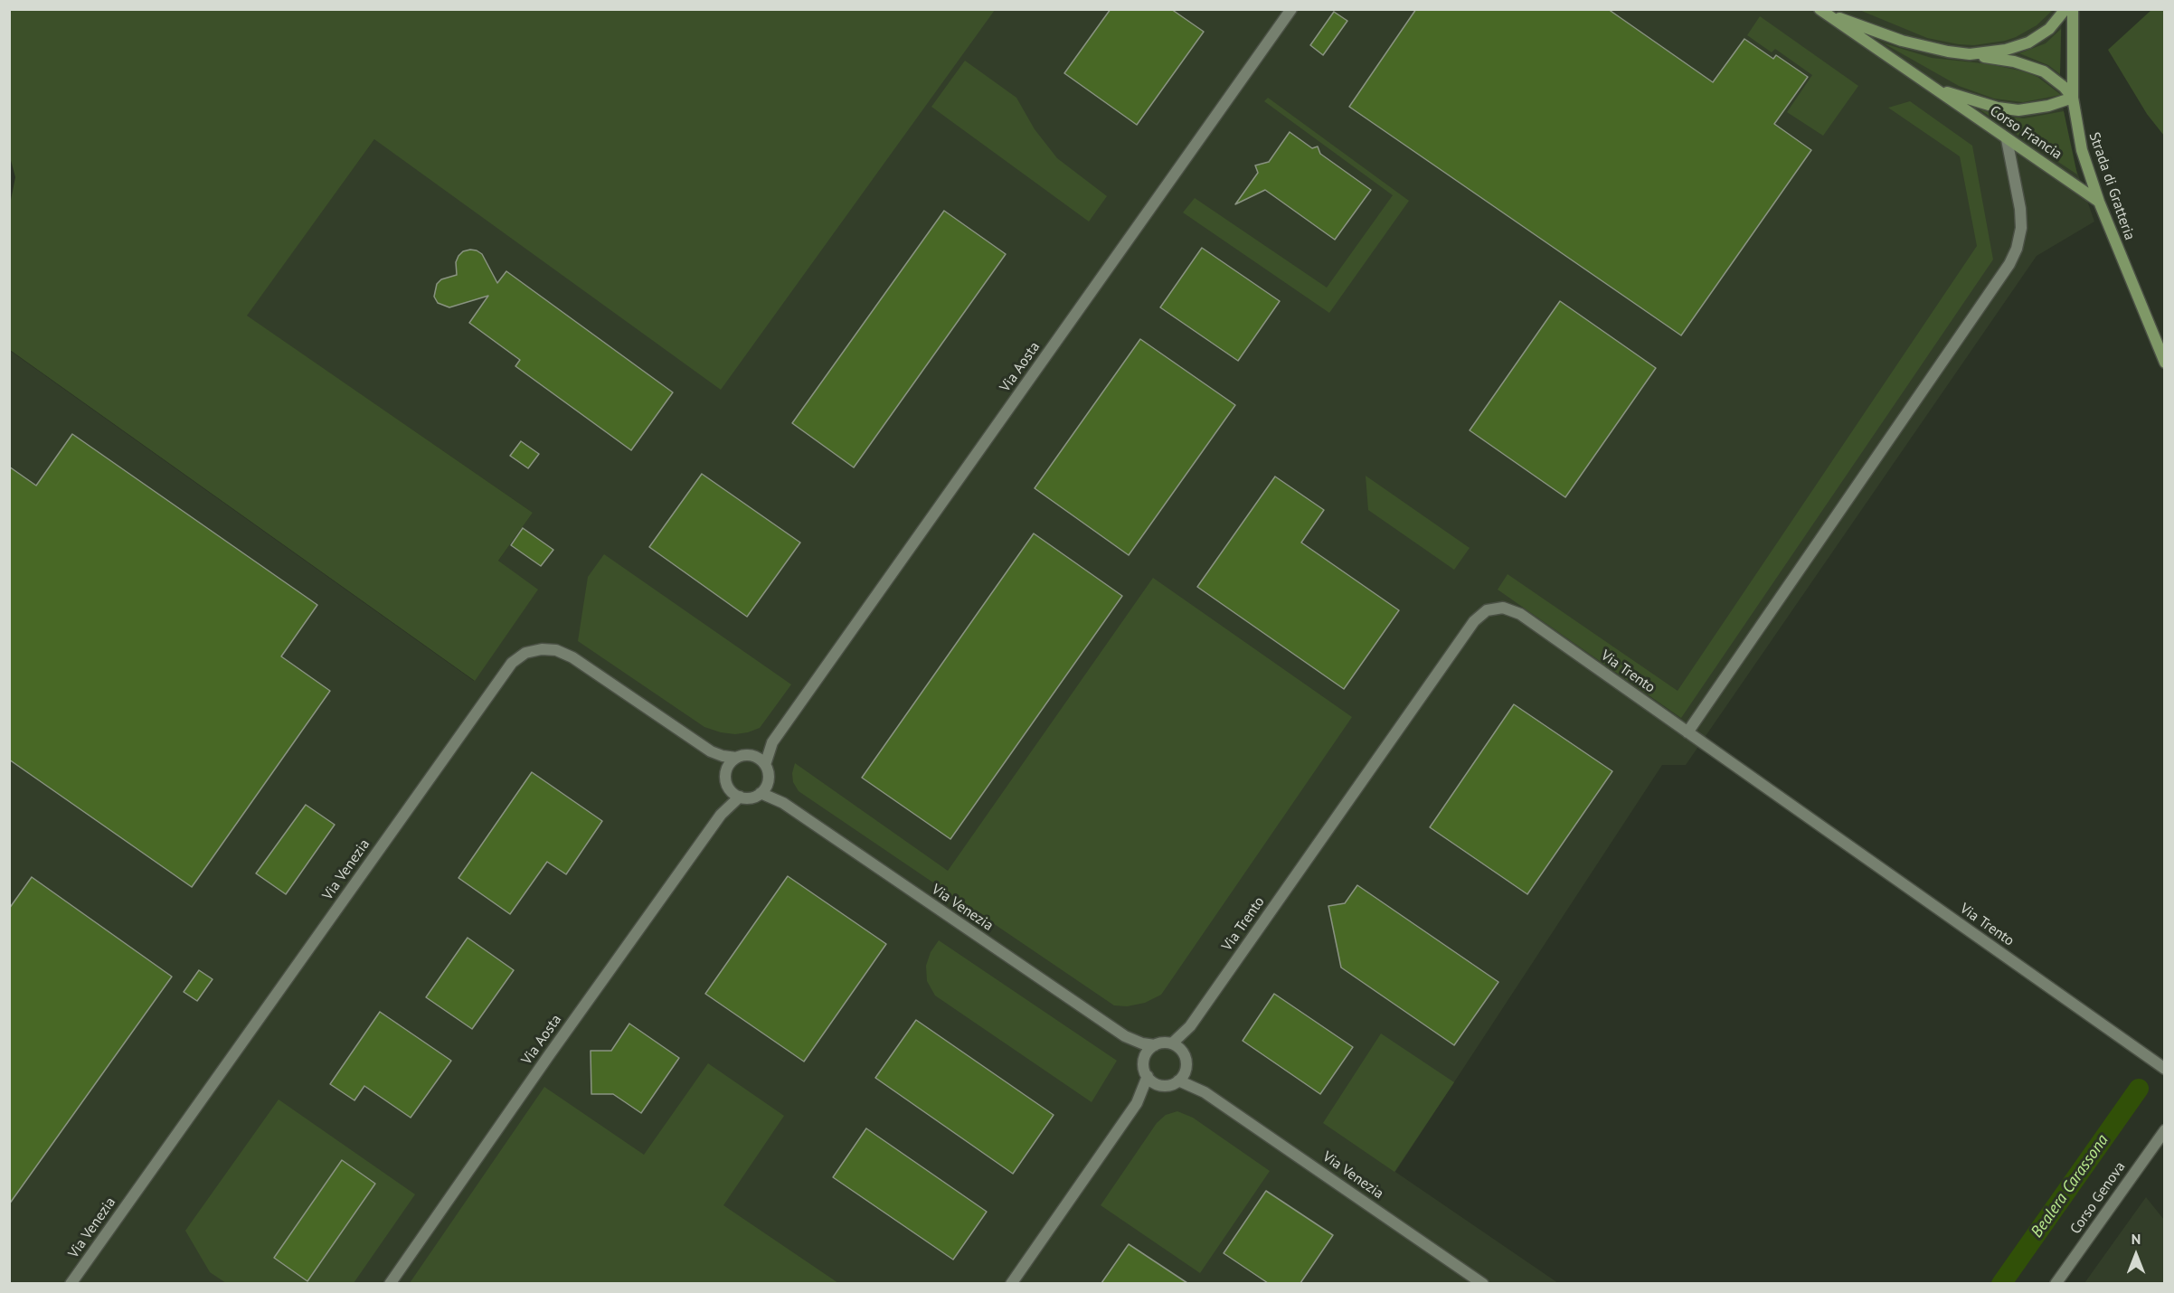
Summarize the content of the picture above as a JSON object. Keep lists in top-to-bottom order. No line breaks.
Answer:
{"streets":{"street":["Corso Francia","Strada di Gratteria","Via Aosta","Via Trento","Via Venezia","Corso Genova"]},"crossings":[["Corso Francia","Strada di Gratteria"],["Via Aosta","Via Venezia"],["Via Trento","Via Venezia"]],"water":["Bealera Carassona"],"north":"top"}
